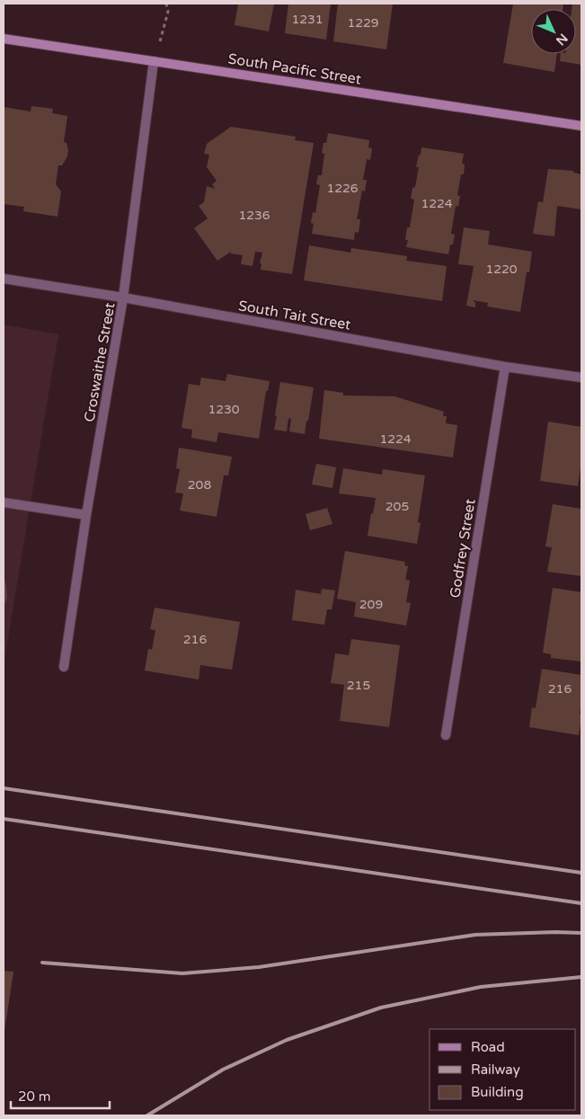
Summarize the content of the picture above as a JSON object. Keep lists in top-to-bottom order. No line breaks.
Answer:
{"streets":{"main road":["South Pacific Street"],"street":["South Tait Street","Croswaithe Street","Godfrey Street"]},"crossings":[["South Pacific Street","Croswaithe Street"],["South Tait Street","Croswaithe Street"],["South Tait Street","Godfrey Street"]],"house_numbers":["1231","1229","1226","1224","1236","1220","1230","1224","208","205","209","216","215","216"],"legend":["Road","Railway","Building"],"scale_bar":"20 m","north":"bottom right"}
